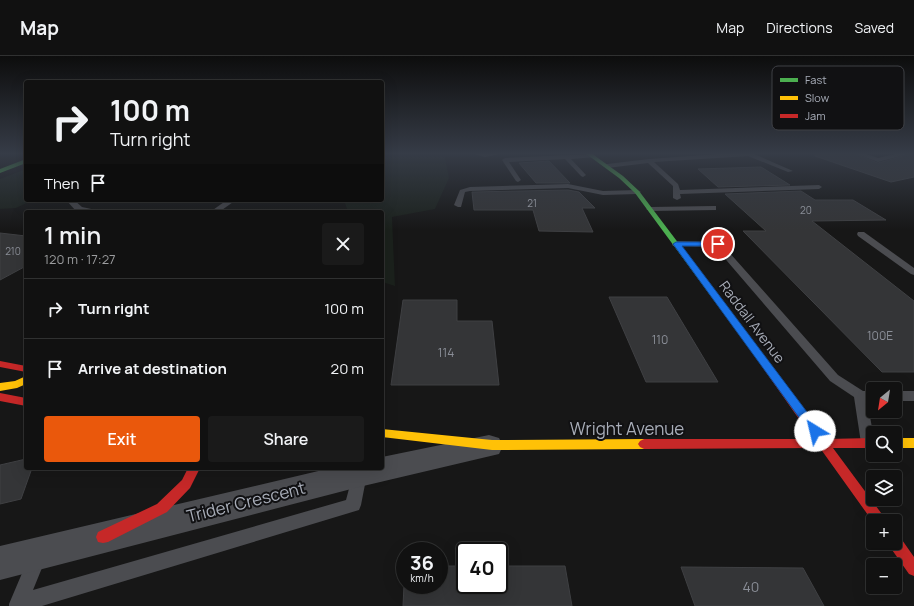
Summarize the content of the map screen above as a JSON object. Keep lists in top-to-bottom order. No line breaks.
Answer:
{"streets":{"street":["Raddall Avenue","Wright Avenue","Trider Crescent"]},"crossings":[["Raddall Avenue","Wright Avenue"],["Wright Avenue","Trider Crescent"]],"house_numbers":["21","20","210","100E","110","114","40"],"legend":["Fast","Slow","Jam"],"north":"bottom left","page":{"header":"Map","nav":["Map","Directions","Saved"],"turn":["100 m","Turn right"],"then":"Then","heading":["1 min","120 m · 17:27"],"list":[{"name":"Turn right","value":"100 m"},{"name":"Arrive at destination","value":"20 m"}],"map_buttons":["+","−"],"buttons":["Exit","Share"],"speed":"36 km/h","limit":"40"}}
